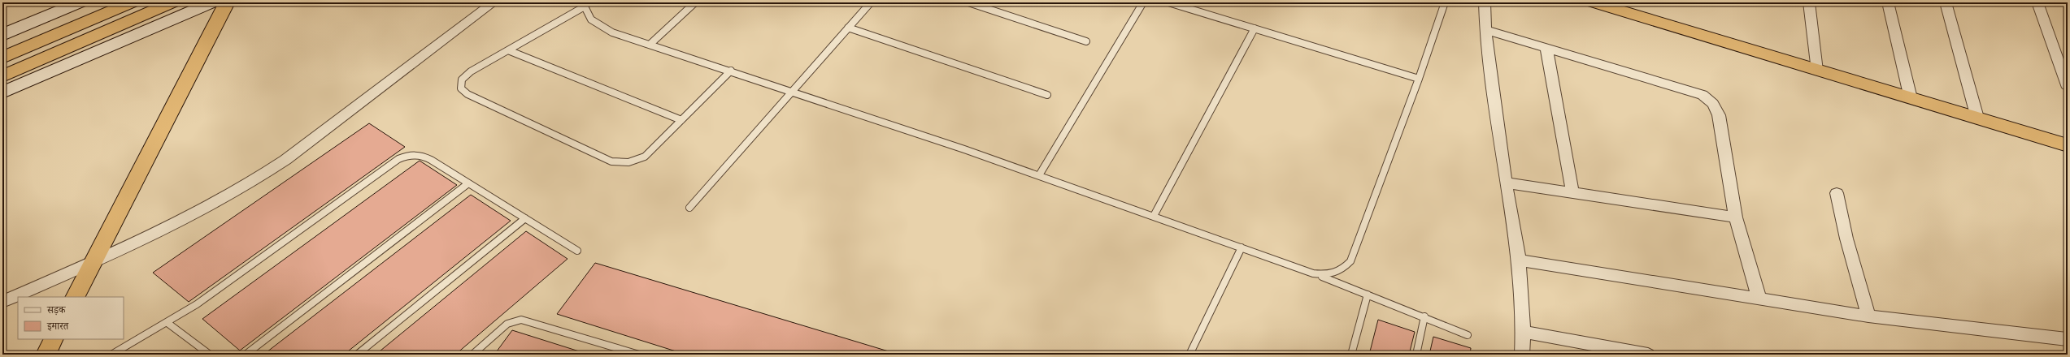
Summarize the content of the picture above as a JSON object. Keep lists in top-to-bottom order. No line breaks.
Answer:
{"legend":["सड़क","इमारत"]}
